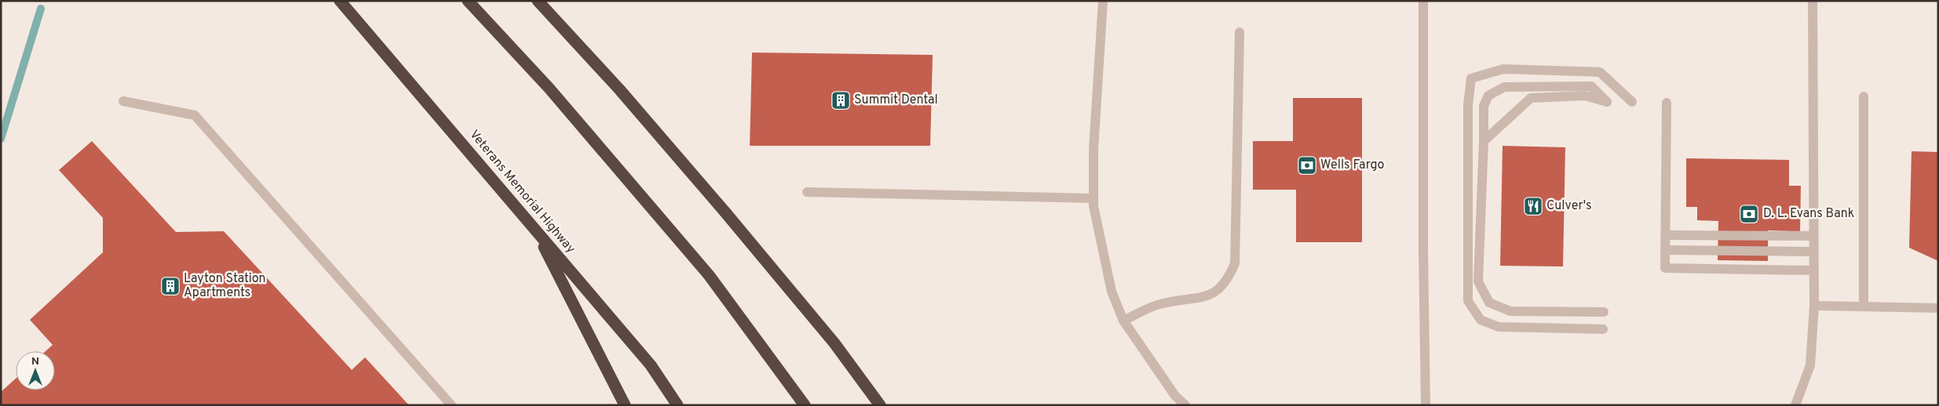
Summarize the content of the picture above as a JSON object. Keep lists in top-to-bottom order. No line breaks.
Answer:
{"streets":{"highway":["Veterans Memorial Highway"]},"places":{"building":["Summit Dental","Layton Station Apartments"],"bank":["Wells Fargo","D. L. Evans Bank"],"restaurant":["Culver's"]},"north":"top"}
